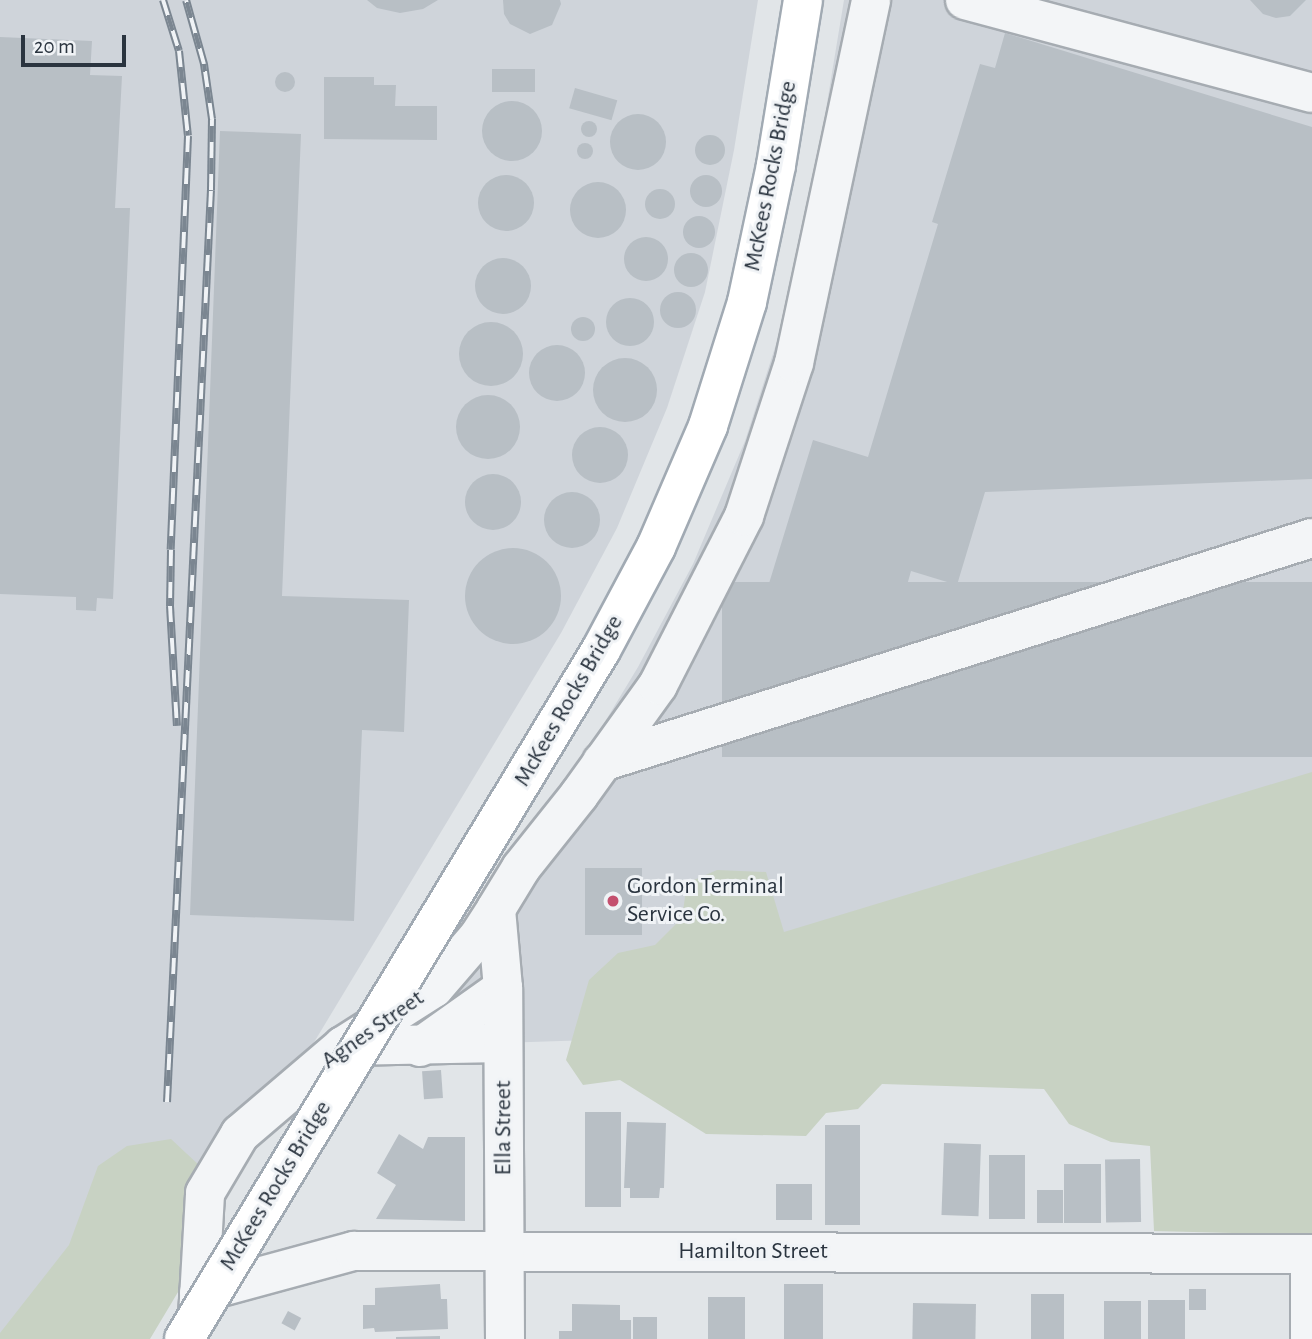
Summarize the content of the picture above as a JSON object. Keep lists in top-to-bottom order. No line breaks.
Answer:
{"streets":{"main road":["McKees Rocks Bridge"],"street":["Agnes Street","Ella Street","Hamilton Street"]},"crossings":[["Agnes Street","Ella Street"],["Agnes Street","Hamilton Street"],["Ella Street","Hamilton Street"]],"places":["Gordon Terminal Service Co."],"scale_bar":"20 m"}
